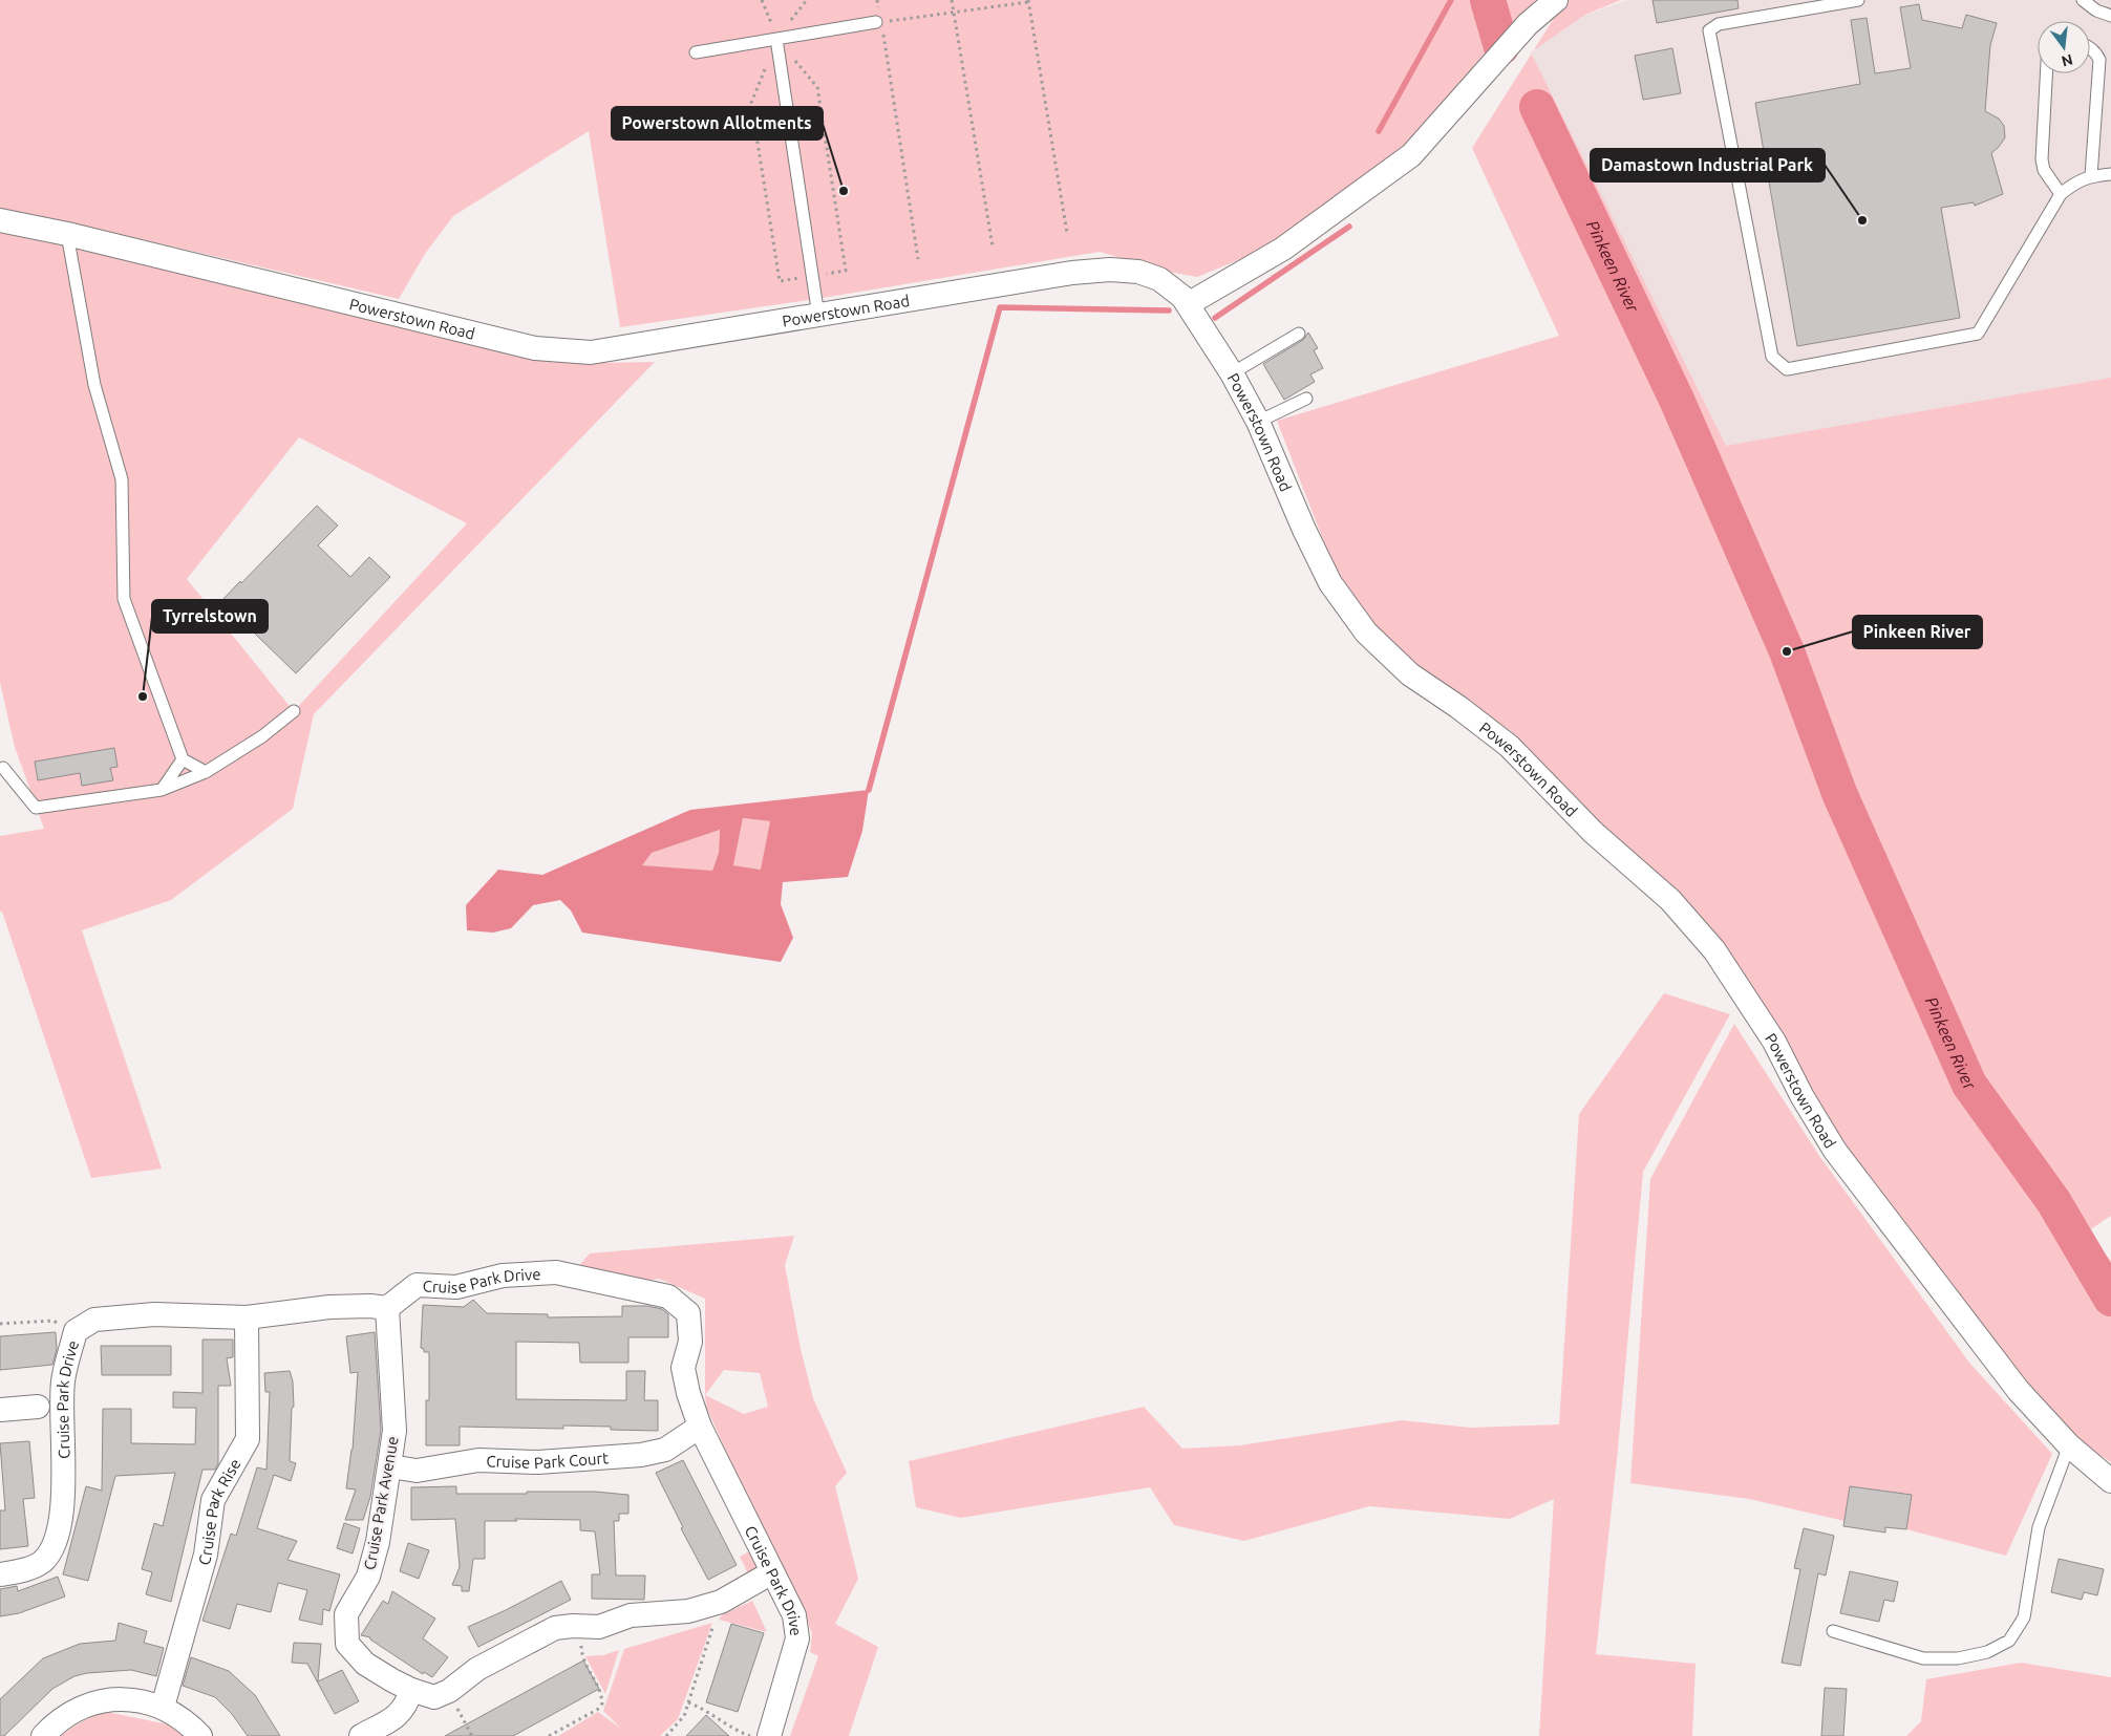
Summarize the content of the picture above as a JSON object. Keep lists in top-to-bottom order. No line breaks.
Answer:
{"streets":{"street":["Powerstown Road","Cruise Park Drive","Cruise Park Court","Cruise Park Avenue","Cruise Park Rise"]},"crossings":[["Cruise Park Drive","Cruise Park Court"],["Cruise Park Drive","Cruise Park Avenue"],["Cruise Park Drive","Cruise Park Rise"],["Cruise Park Court","Cruise Park Avenue"]],"water":["Pinkeen River"],"places":["Powerstown Allotments","Damastown Industrial Park","Pinkeen River","Tyrrelstown"],"north":"bottom"}
